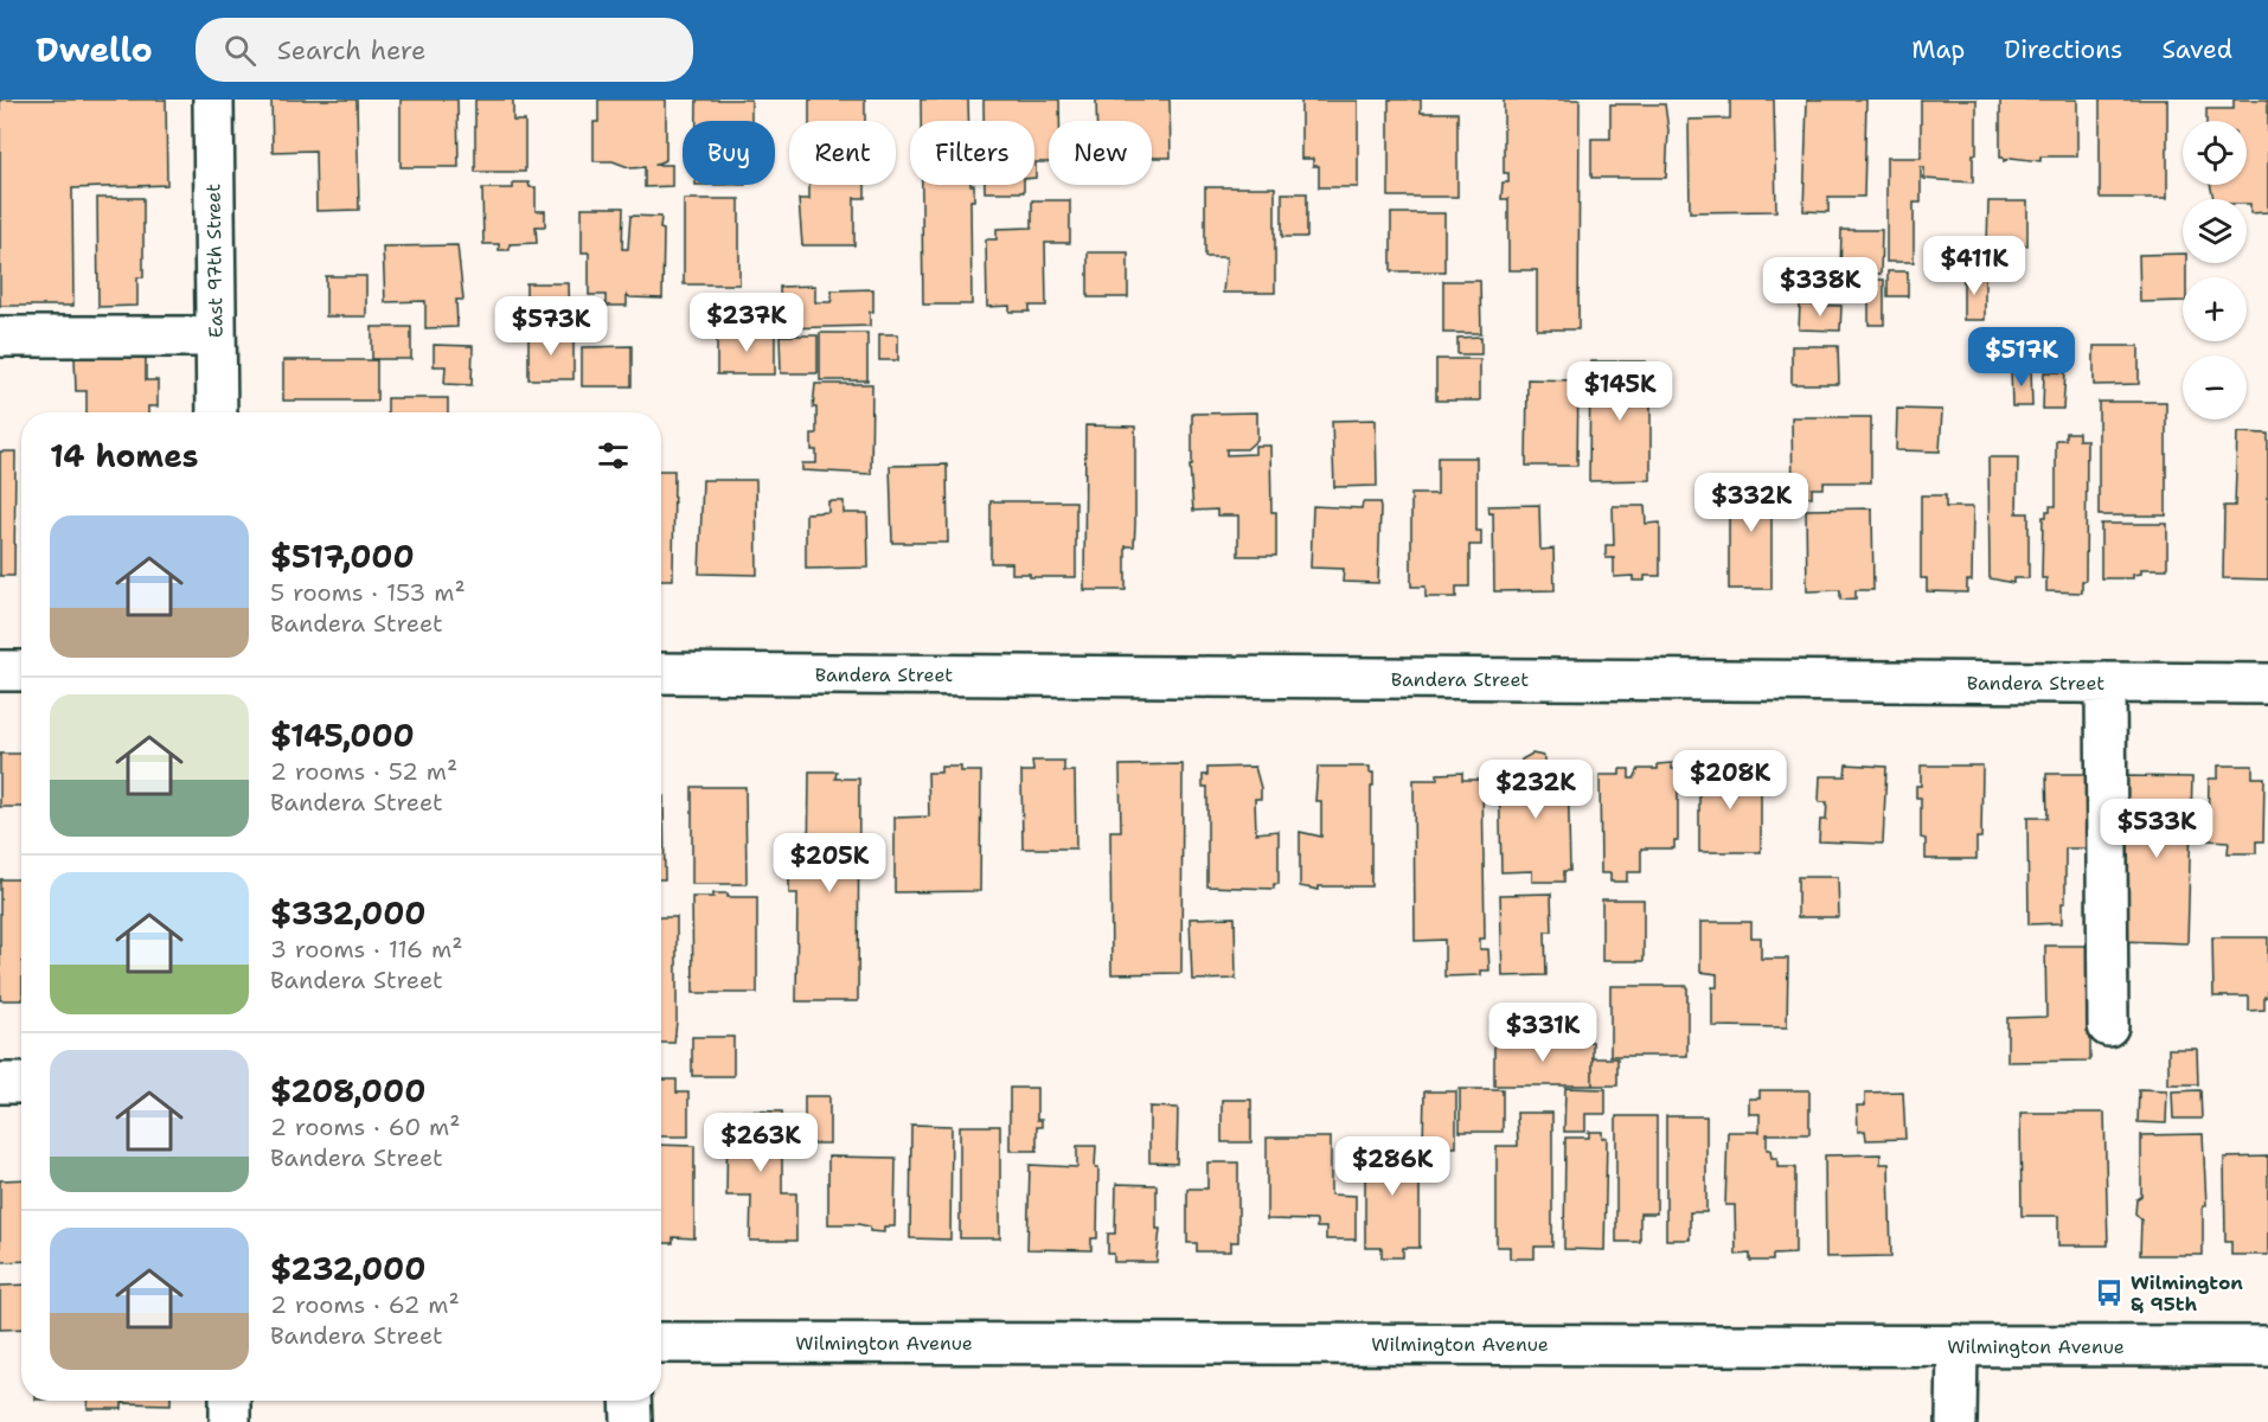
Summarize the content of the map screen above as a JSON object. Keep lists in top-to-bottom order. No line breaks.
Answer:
{"streets":{"street":["East 97th Street","Bandera Street","Wilmington Avenue"]},"places":{"bus stop":["Wilmington & 95th"]},"page":{"header":"Dwello","search":"Search here","nav":["Map","Directions","Saved"],"map_buttons":["+","−"],"chip":["Buy","Rent","Filters","New"],"price":["$411K","$338K","$237K","$573K","$517K","$145K","$332K","$208K","$232K","$533K","$205K","$331K","$263K","$286K"],"heading":"14 homes","list":[{"name":"$517,000","note":"5 rooms · 153 m² · Bandera Street"},{"name":"$145,000","note":"2 rooms · 52 m² · Bandera Street"},{"name":"$332,000","note":"3 rooms · 116 m² · Bandera Street"},{"name":"$208,000","note":"2 rooms · 60 m² · Bandera Street"},{"name":"$232,000","note":"2 rooms · 62 m² · Bandera Street"}]}}
